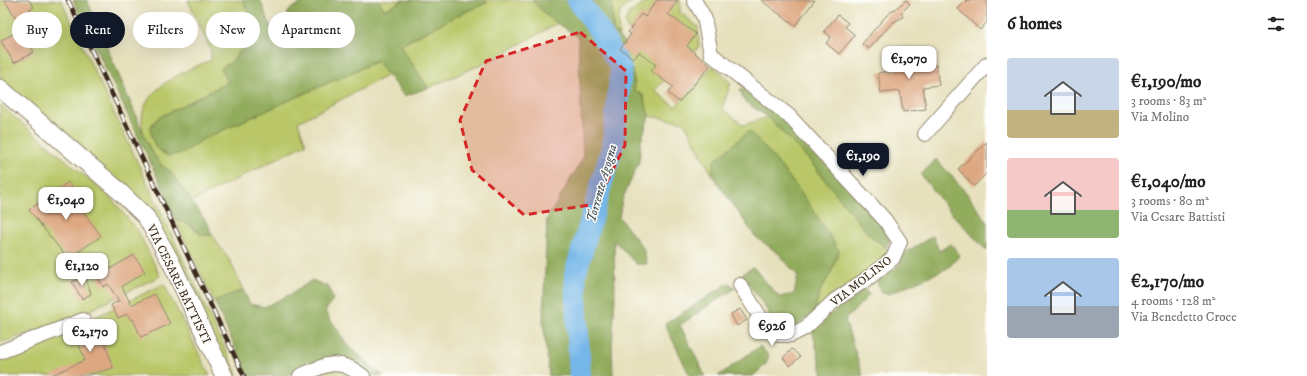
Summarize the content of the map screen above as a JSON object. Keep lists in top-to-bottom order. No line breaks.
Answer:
{"streets":{"street":["VIA MOLINO","VIA CESARE BATTISTI"]},"water":["Torrente Agogna"],"page":{"heading":"6 homes","chip":["Buy","Rent","Filters","New","Apartment"],"price":["€1,070","€1,190","€1,040","€1,120","€926","€2,170"],"list":[{"name":"€1,190/mo","note":"3 rooms · 83 m² · Via Molino"},{"name":"€1,040/mo","note":"3 rooms · 80 m² · Via Cesare Battisti"},{"name":"€2,170/mo","note":"4 rooms · 128 m² · Via Benedetto Croce"}]}}
